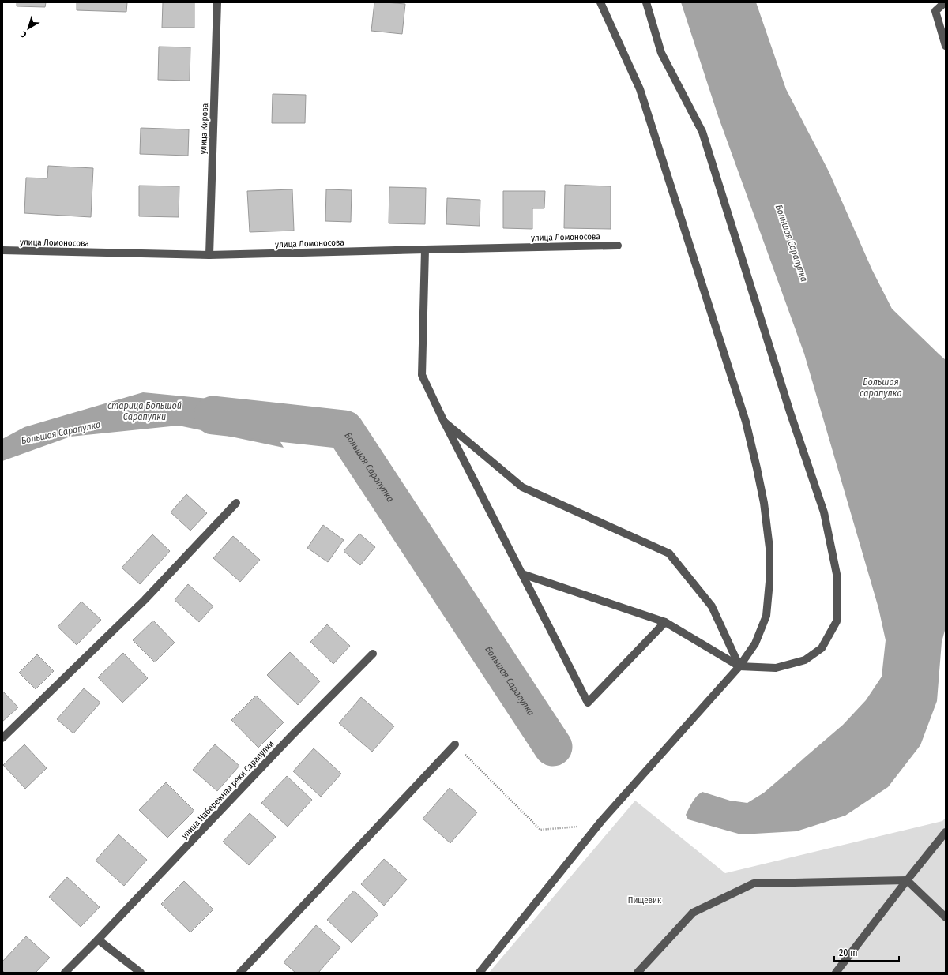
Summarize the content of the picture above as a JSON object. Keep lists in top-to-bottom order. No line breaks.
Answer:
{"streets":{"street":["улица Кирова","улица Ломоносова","улица Набережная реки Сарапулки"]},"crossings":[["улица Кирова","улица Ломоносова"]],"water":["Большая Сарапулка","Большая сарапулка","старица Большой Сарапулки"],"parks":["Пищевик"],"scale_bar":"20 m","north":"bottom left"}
